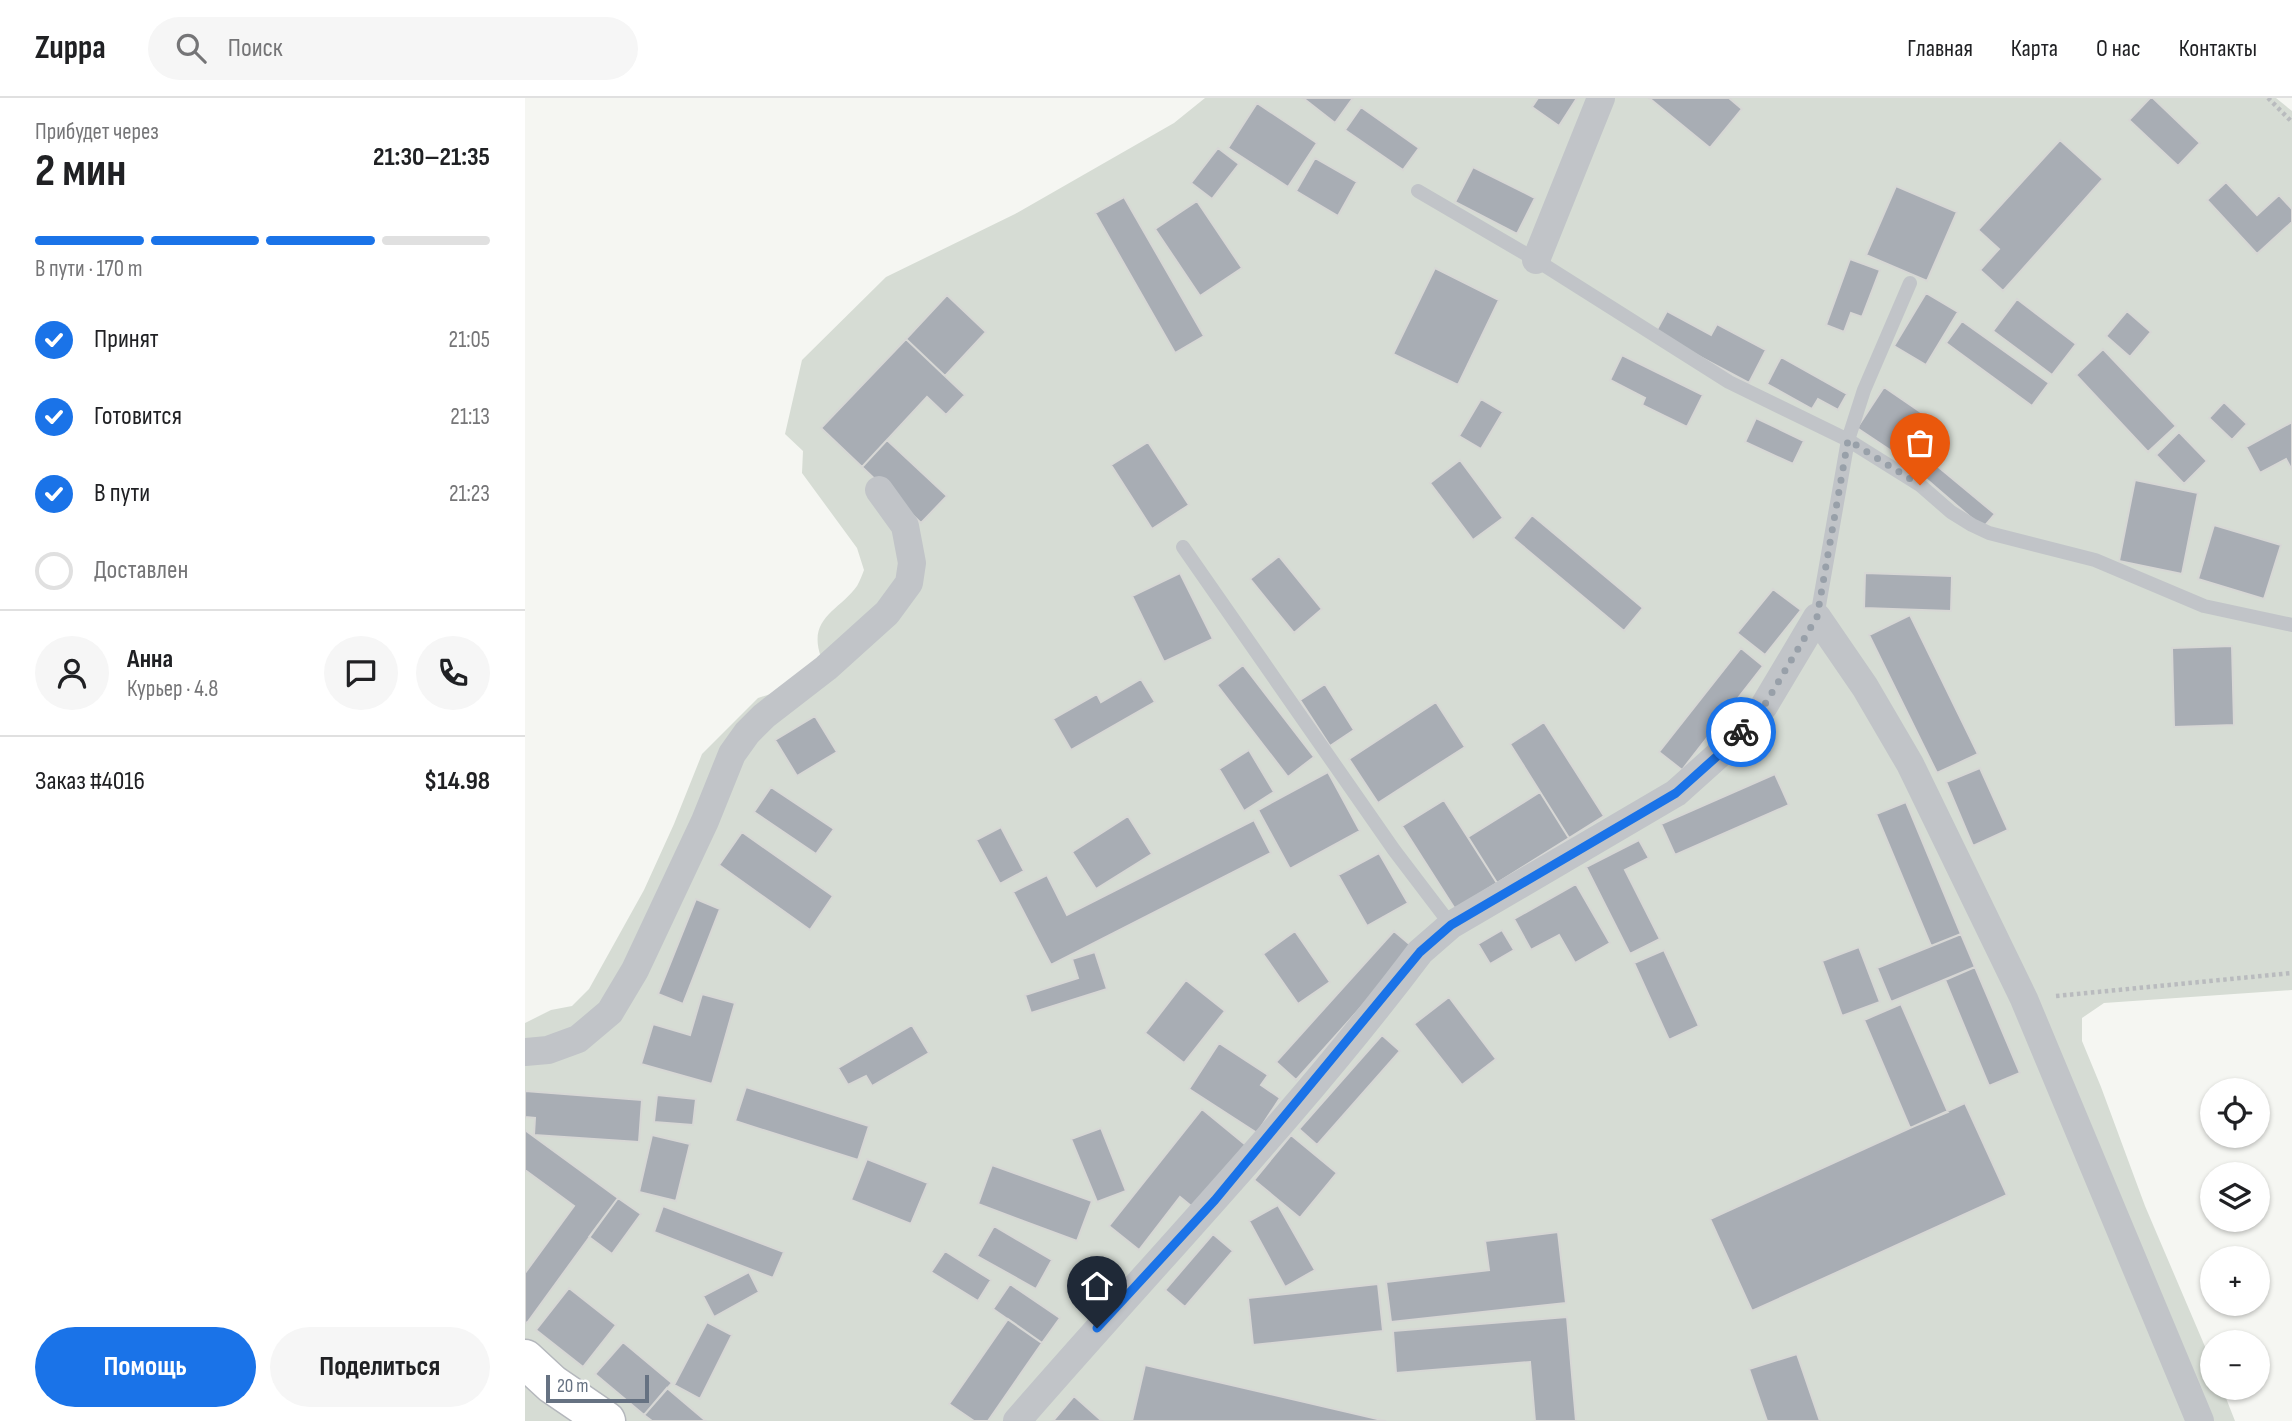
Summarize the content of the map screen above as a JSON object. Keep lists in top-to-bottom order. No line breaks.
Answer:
{"scale_bar":"20 m","page":{"header":"Zuppa","search":"Поиск","nav":["Главная","Карта","О нас","Контакты"],"heading":["2 мин","Прибудет через","21:30–21:35"],"panel":["Анна","Курьер · 4.8","Заказ #4016","$14.98"],"bar":"В пути · 170 m","list":[["Принят","21:05"],["Готовится","21:13"],["В пути","21:23"],"Доставлен"],"map_buttons":["+","−"],"buttons":["Помощь","Поделиться"],"scale":"20 m"}}
